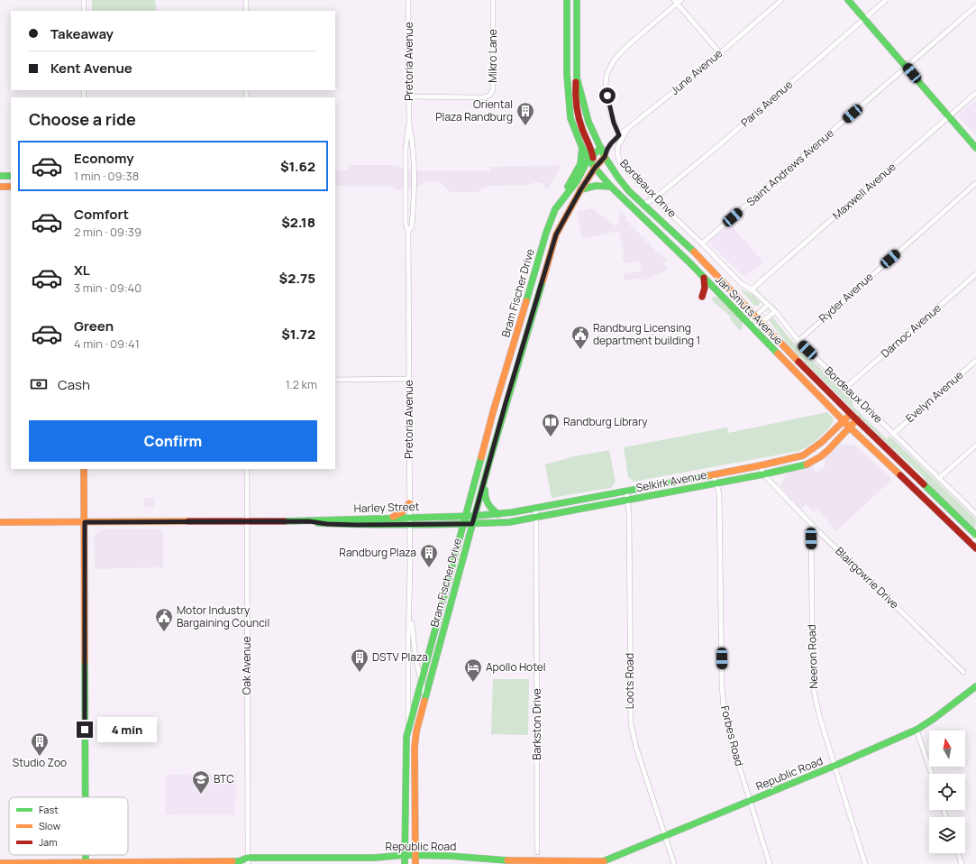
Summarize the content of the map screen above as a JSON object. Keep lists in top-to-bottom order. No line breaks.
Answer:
{"streets":{"main road":["Bram Fischer Drive","Jan Smuts Avenue","Selkirk Avenue","Harley Street","Republic Road"],"street":["Mikro Lane","Pretoria Avenue","June Avenue","Paris Avenue","Saint Andrews Avenue","Bordeaux Drive","Maxwell Avenue","Ryder Avenue","Darnoc Avenue","Evelyn Avenue","Blairgowrie Drive","Neeron Road","Oak Avenue","Loots Road","Barkston Drive","Forbes Road"]},"crossings":[["Mikro Lane","Pretoria Avenue"],["Pretoria Avenue","Bram Fischer Drive"],["Pretoria Avenue","Harley Street"],["June Avenue","Bordeaux Drive"],["June Avenue","Bram Fischer Drive"],["June Avenue","Jan Smuts Avenue"],["Paris Avenue","Bordeaux Drive"],["Paris Avenue","Jan Smuts Avenue"],["Saint Andrews Avenue","Bordeaux Drive"],["Bordeaux Drive","Maxwell Avenue"],["Bordeaux Drive","Ryder Avenue"],["Bordeaux Drive","Darnoc Avenue"],["Bordeaux Drive","Evelyn Avenue"],["Bram Fischer Drive","Jan Smuts Avenue"],["Bram Fischer Drive","Selkirk Avenue"],["Bram Fischer Drive","Harley Street"],["Bram Fischer Drive","Republic Road"],["Jan Smuts Avenue","Selkirk Avenue"],["Selkirk Avenue","Harley Street"],["Selkirk Avenue","Blairgowrie Drive"],["Selkirk Avenue","Loots Road"],["Selkirk Avenue","Barkston Drive"],["Selkirk Avenue","Forbes Road"],["Harley Street","Oak Avenue"],["Blairgowrie Drive","Neeron Road"],["Neeron Road","Republic Road"],["Oak Avenue","Republic Road"],["Loots Road","Republic Road"],["Forbes Road","Republic Road"]],"places":{"building":["Oriental Plaza Randburg","Randburg Plaza","DSTV Plaza","Studio Zoo"],"public building":["Randburg Licensing department building 1","Motor Industry Bargaining Council"],"library":["Randburg Library"],"hotel":["Apollo Hotel"],"school or university":["BTC"]},"legend":["Fast","Slow","Jam"],"north":"top","page":{"banner":["Takeaway","Kent Avenue"],"heading":"Choose a ride","list":[{"name":"Economy","note":"1 min · 09:38","value":"$1.62"},{"name":"Comfort","note":"2 min · 09:39","value":"$2.18"},{"name":"XL","note":"3 min · 09:40","value":"$2.75"},{"name":"Green","note":"4 min · 09:41","value":"$1.72"}],"pay":["Cash","1.2 km"],"buttons":"Confirm","bubble":"4 min"}}
